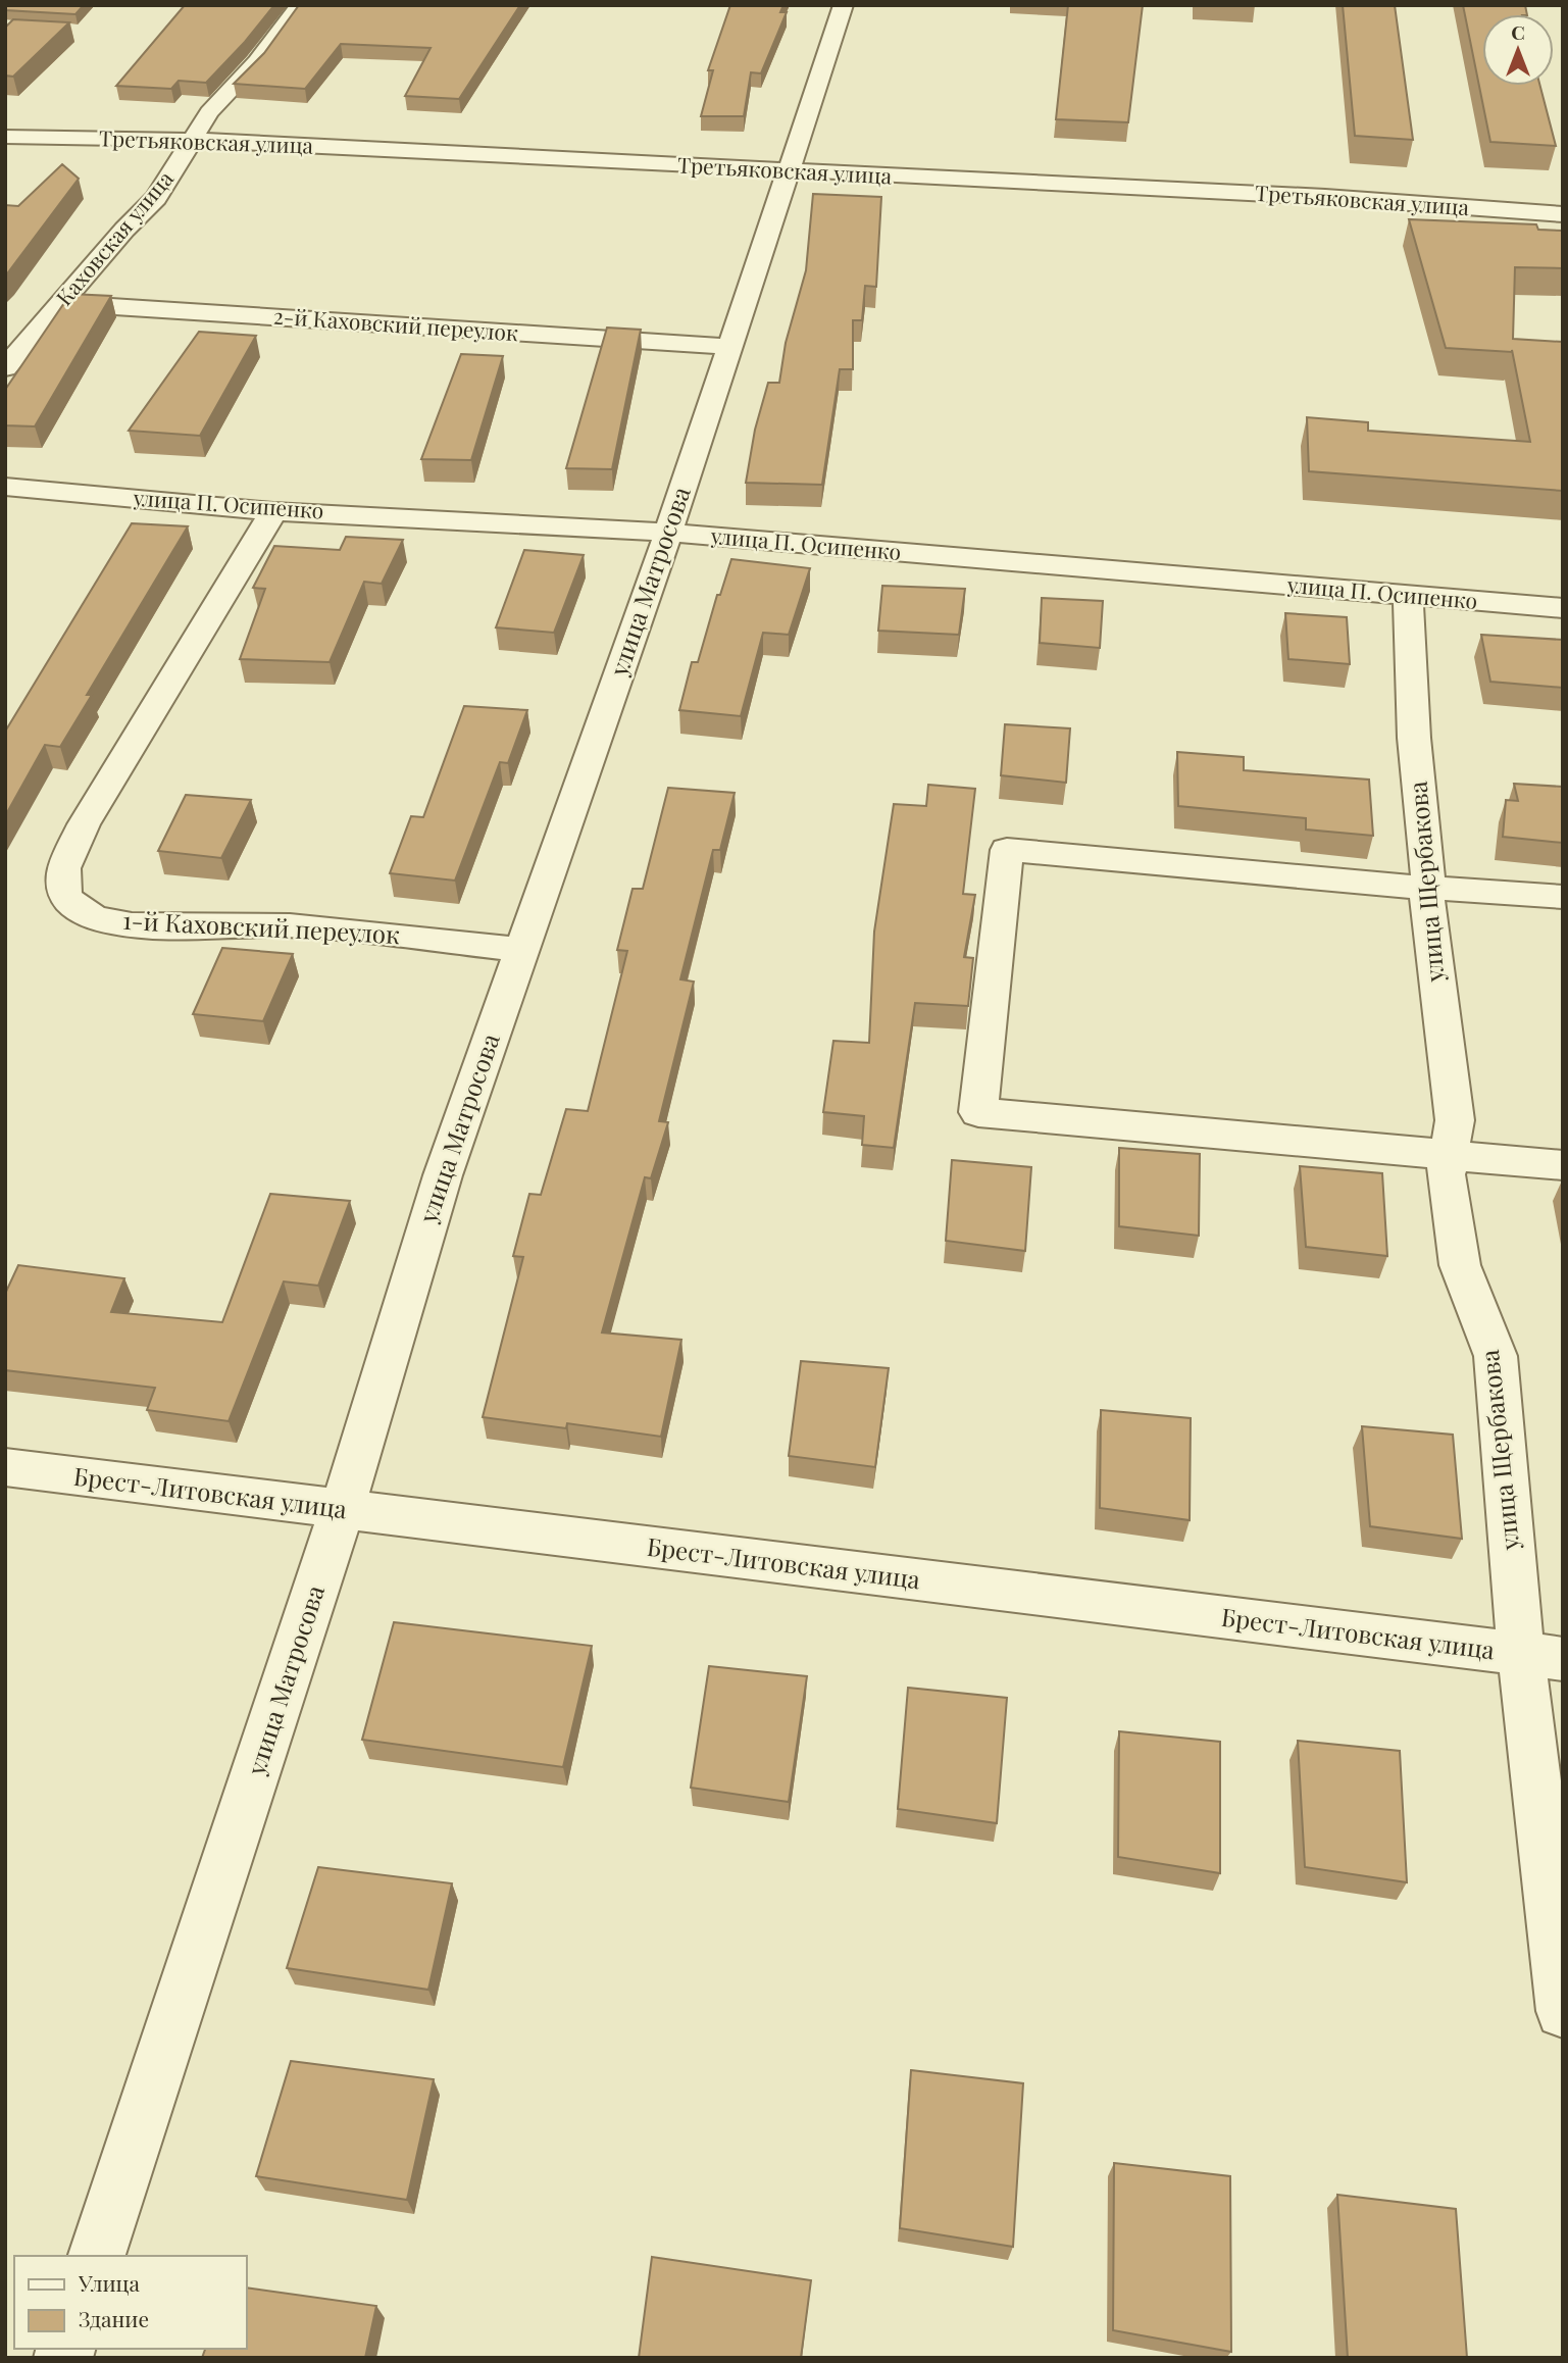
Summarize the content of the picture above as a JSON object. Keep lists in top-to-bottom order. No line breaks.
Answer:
{"streets":{"street":["Третьяковская улица","Каховская улица","2-й Каховский переулок","улица П. Осипенко","улица Матросова","улица Щербакова","1-й Каховский переулок","Брест-Литовская улица"]},"crossings":[["Третьяковская улица","Каховская улица"],["Третьяковская улица","улица Матросова"],["Каховская улица","2-й Каховский переулок"],["2-й Каховский переулок","улица Матросова"],["улица П. Осипенко","улица Матросова"],["улица П. Осипенко","улица Щербакова"],["улица П. Осипенко","1-й Каховский переулок"],["улица Матросова","1-й Каховский переулок"],["улица Матросова","Брест-Литовская улица"],["улица Щербакова","Брест-Литовская улица"]],"legend":["Улица","Здание"],"north":"top"}
